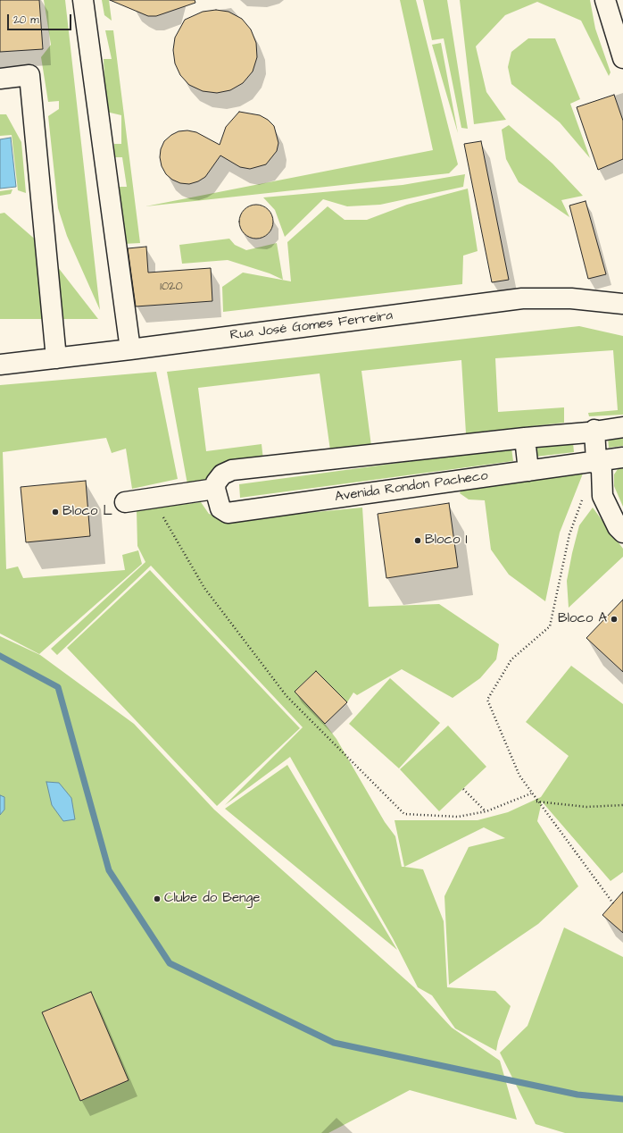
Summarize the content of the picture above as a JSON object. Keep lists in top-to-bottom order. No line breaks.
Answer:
{"streets":{"street":["Rua José Gomes Ferreira","Avenida Rondon Pacheco"]},"places":["Bloco L","Bloco I","Bloco A","Clube do Benge"],"house_numbers":["1020"],"scale_bar":"20 m"}
